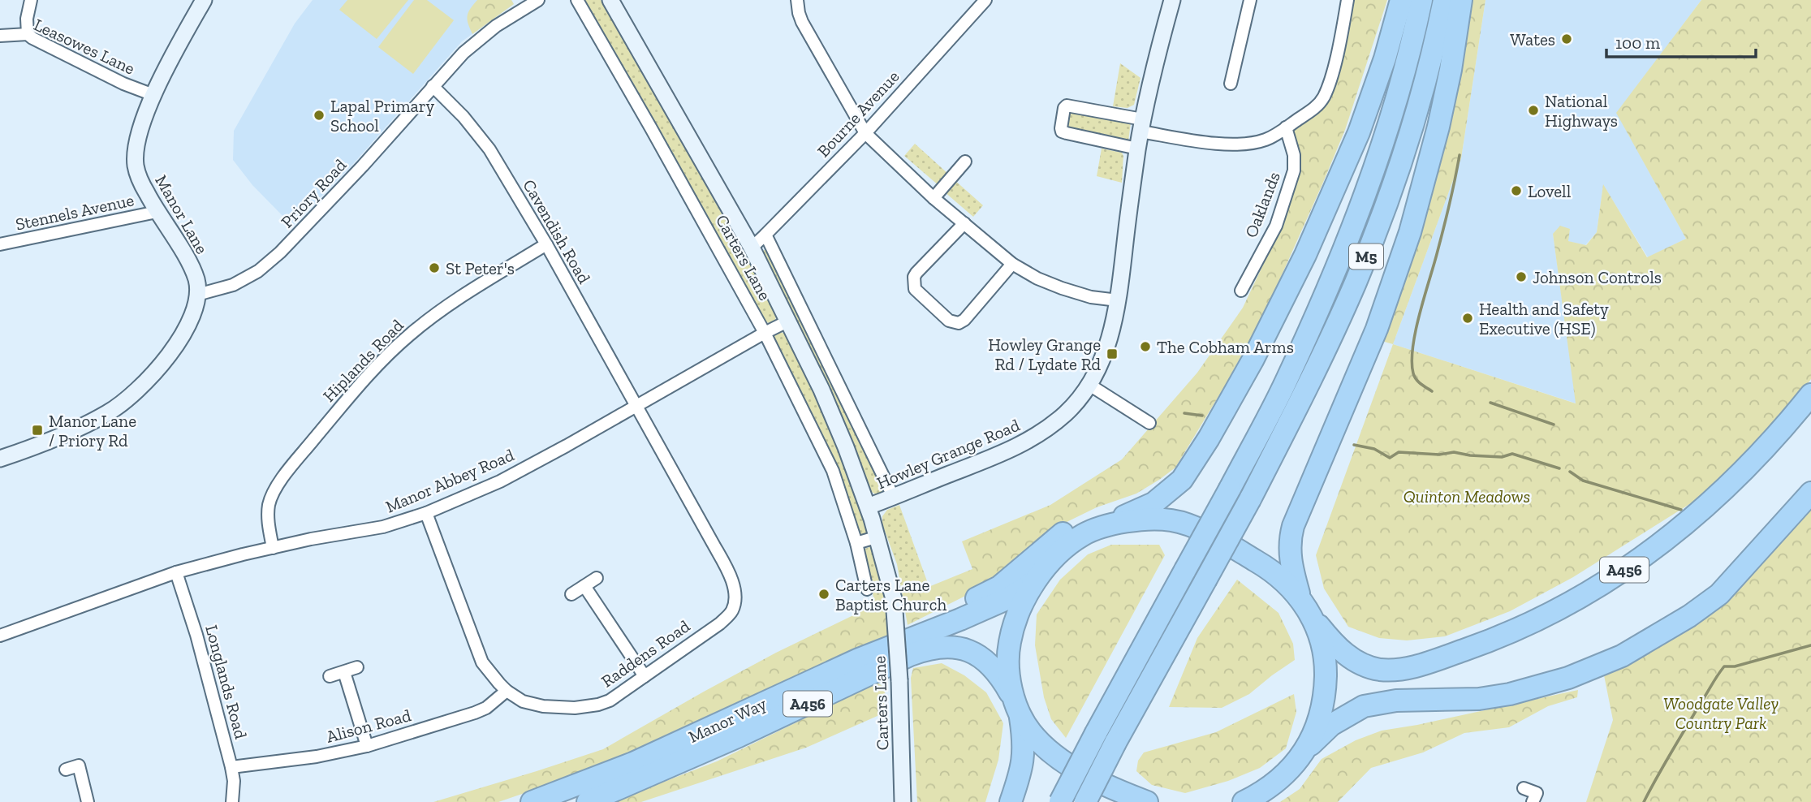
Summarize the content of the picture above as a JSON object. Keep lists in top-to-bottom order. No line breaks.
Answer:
{"streets":{"highway":["M5","A456","Manor Way"],"street":["Leasowes Lane","Bourne Avenue","Priory Road","Oaklands","Stennels Avenue","Manor Lane","Cavendish Road","Carters Lane","Hiplands Road","Howley Grange Road","Manor Abbey Road","Raddens Road","Longlands Road","Alison Road"]},"crossings":[["Leasowes Lane","Manor Lane"],["Bourne Avenue","Carters Lane"],["Priory Road","Manor Lane"],["Priory Road","Cavendish Road"],["Stennels Avenue","Manor Lane"],["Cavendish Road","Hiplands Road"],["Cavendish Road","Manor Abbey Road"],["Cavendish Road","Raddens Road"],["Carters Lane","Howley Grange Road"],["Carters Lane","Manor Abbey Road"],["Hiplands Road","Manor Abbey Road"],["Manor Abbey Road","Raddens Road"],["Manor Abbey Road","Longlands Road"],["Raddens Road","Alison Road"],["Longlands Road","Alison Road"]],"parks":["Quinton Meadows","Woodgate Valley Country Park"],"places":{"other":["Wates","National Highways","Lapal Primary School","Lovell","St Peter's","Johnson Controls","Health and Safety Executive (HSE)","The Cobham Arms","Carters Lane Baptist Church"],"transit":["Howley Grange Rd / Lydate Rd","Manor Lane / Priory Rd"]},"scale_bar":"100 m"}
